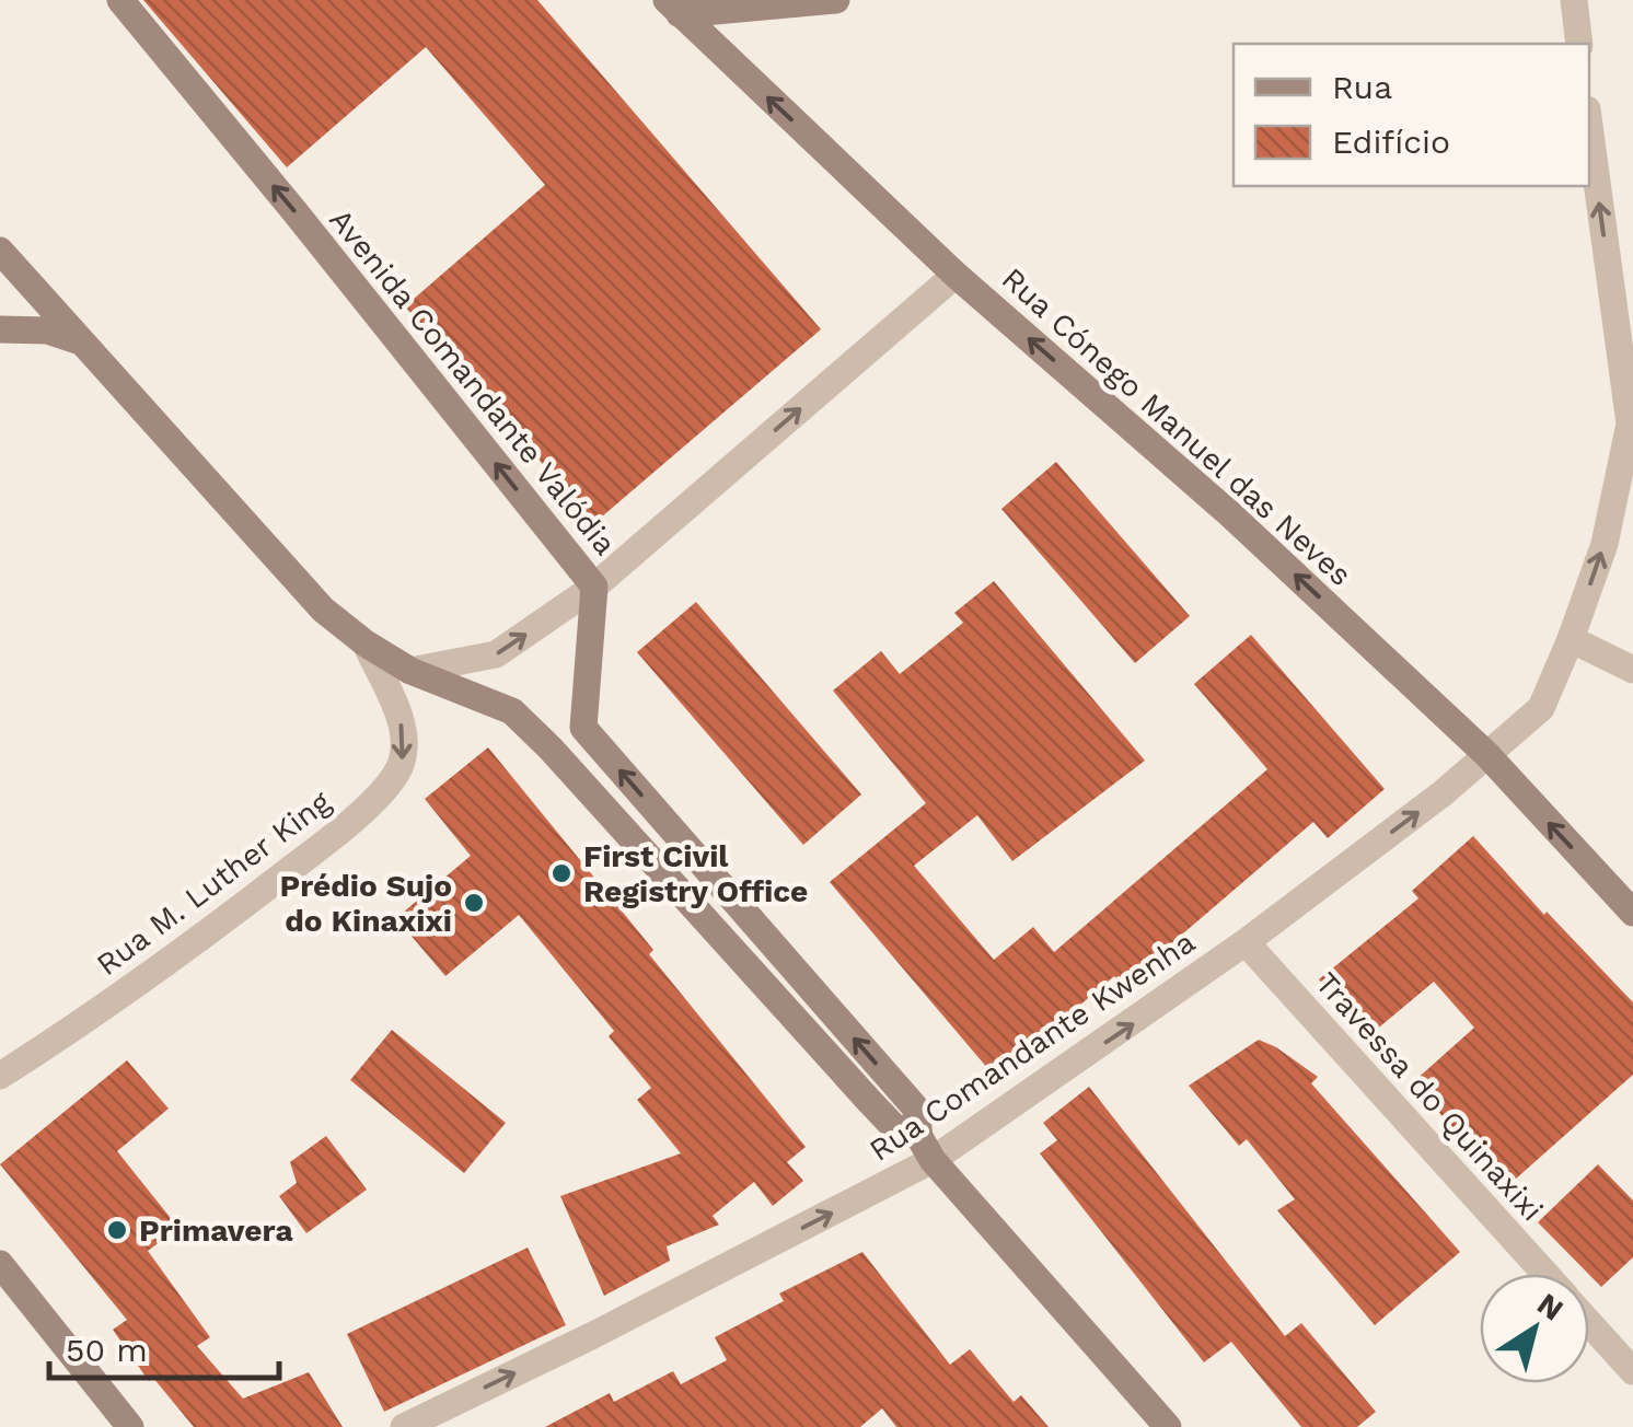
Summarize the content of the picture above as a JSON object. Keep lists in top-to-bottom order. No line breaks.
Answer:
{"streets":{"main road":["Avenida Comandante Valódia","Rua Cónego Manuel das Neves"],"street":["Rua M. Luther King","Rua Comandante Kwenha","Travessa do Quinaxixi"]},"crossings":[["Avenida Comandante Valódia","Rua M. Luther King"],["Avenida Comandante Valódia","Rua Comandante Kwenha"],["Rua Cónego Manuel das Neves","Rua Comandante Kwenha"],["Rua Comandante Kwenha","Travessa do Quinaxixi"]],"one_way":["Rua Cónego Manuel das Neves","Rua M. Luther King","Rua Comandante Kwenha"],"places":["First Civil Registry Office","Prédio Sujo do Kinaxixi","Primavera"],"legend":["Rua","Edifício"],"scale_bar":"50 m","north":"top right"}
